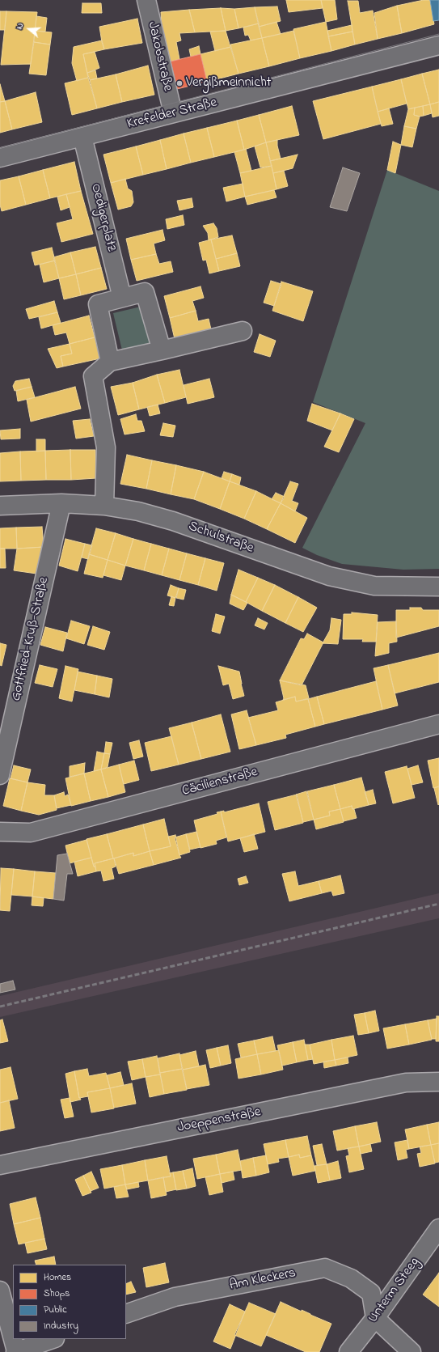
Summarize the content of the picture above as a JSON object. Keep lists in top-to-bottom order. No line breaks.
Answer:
{"streets":{"street":["Jakobstraße","Krefelder Straße","Oedigerplatz","Schulstraße","Gottfried-Kruß-Straße","Cäcilienstraße","Joeppenstraße","Am Kleckers","Unterm Steeg"]},"crossings":[["Jakobstraße","Krefelder Straße"],["Krefelder Straße","Oedigerplatz"],["Schulstraße","Gottfried-Kruß-Straße"],["Am Kleckers","Unterm Steeg"]],"places":["Vergißmeinnicht"],"legend":["Homes","Shops","Public","Industry"],"north":"left"}
